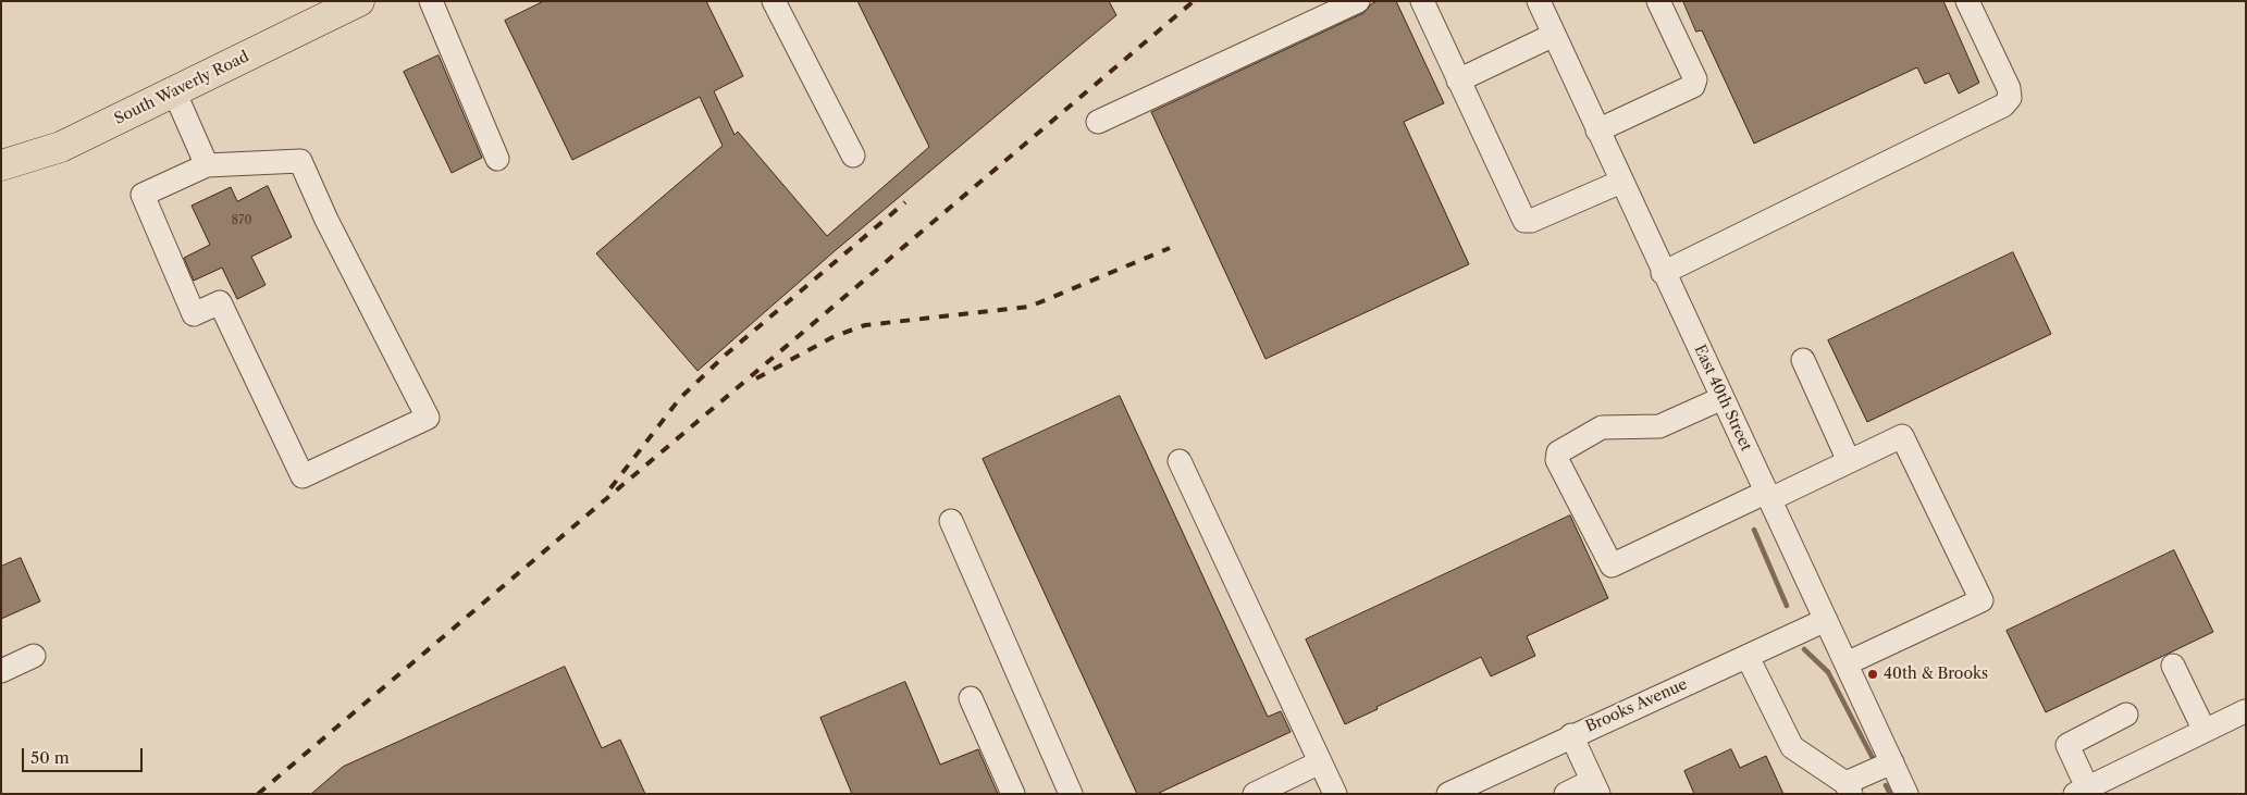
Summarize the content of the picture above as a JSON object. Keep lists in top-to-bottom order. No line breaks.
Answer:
{"streets":{"main road":["South Waverly Road"],"street":["East 40th Street","Brooks Avenue"]},"crossings":[["East 40th Street","Brooks Avenue"]],"places":["40th & Brooks"],"house_numbers":["870"],"scale_bar":"50 m"}
